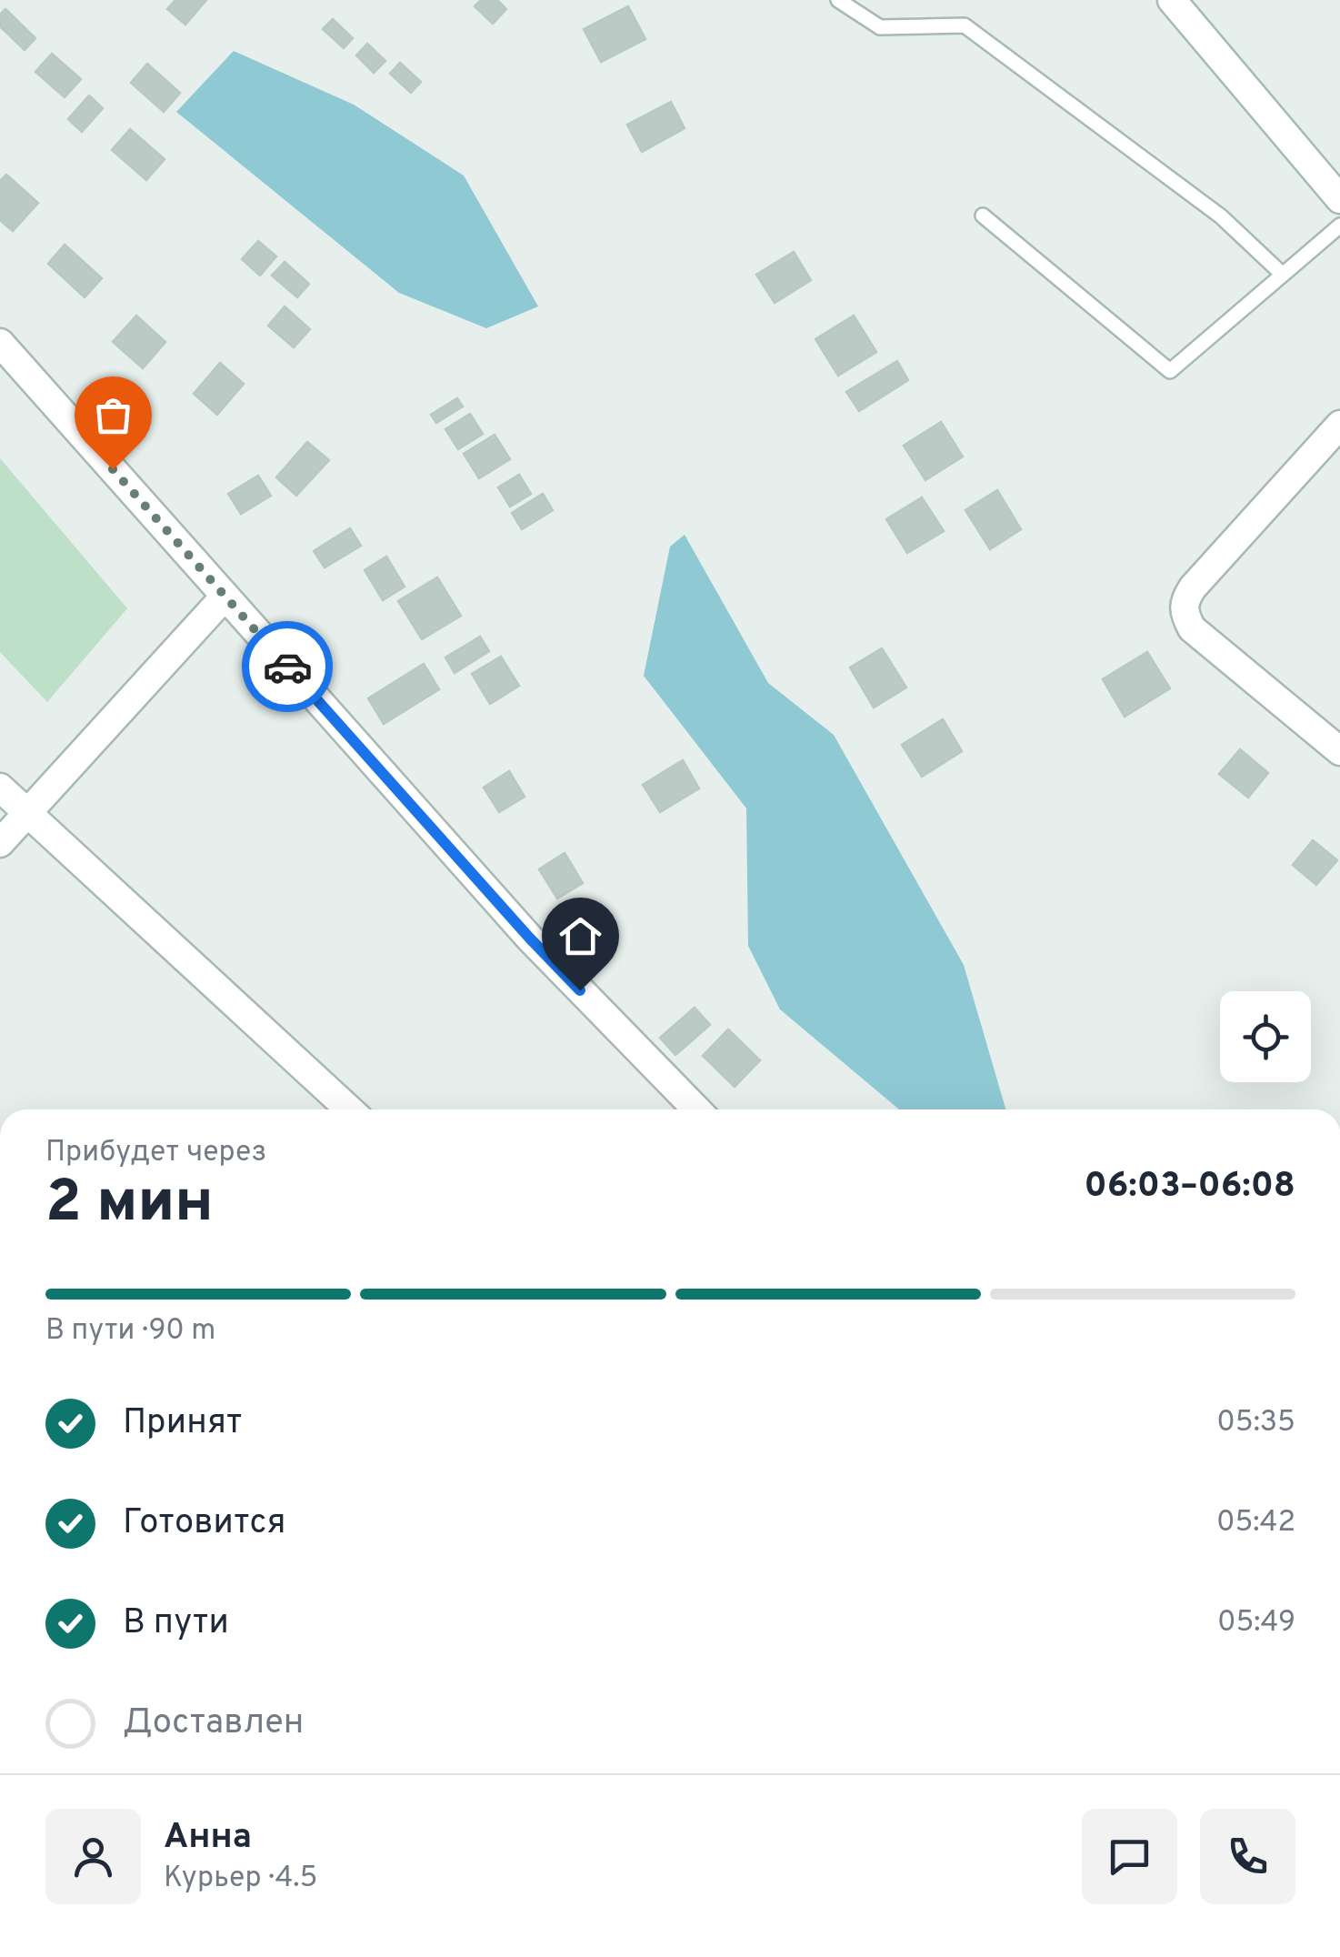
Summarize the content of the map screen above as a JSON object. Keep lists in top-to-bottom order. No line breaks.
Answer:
{"page":{"heading":["2 мин","Прибудет через","06:03–06:08"],"panel":["Анна","Курьер · 4.5"],"bar":"В пути · 90 m","list":[["Принят","05:35"],["Готовится","05:42"],["В пути","05:49"],"Доставлен"]}}
